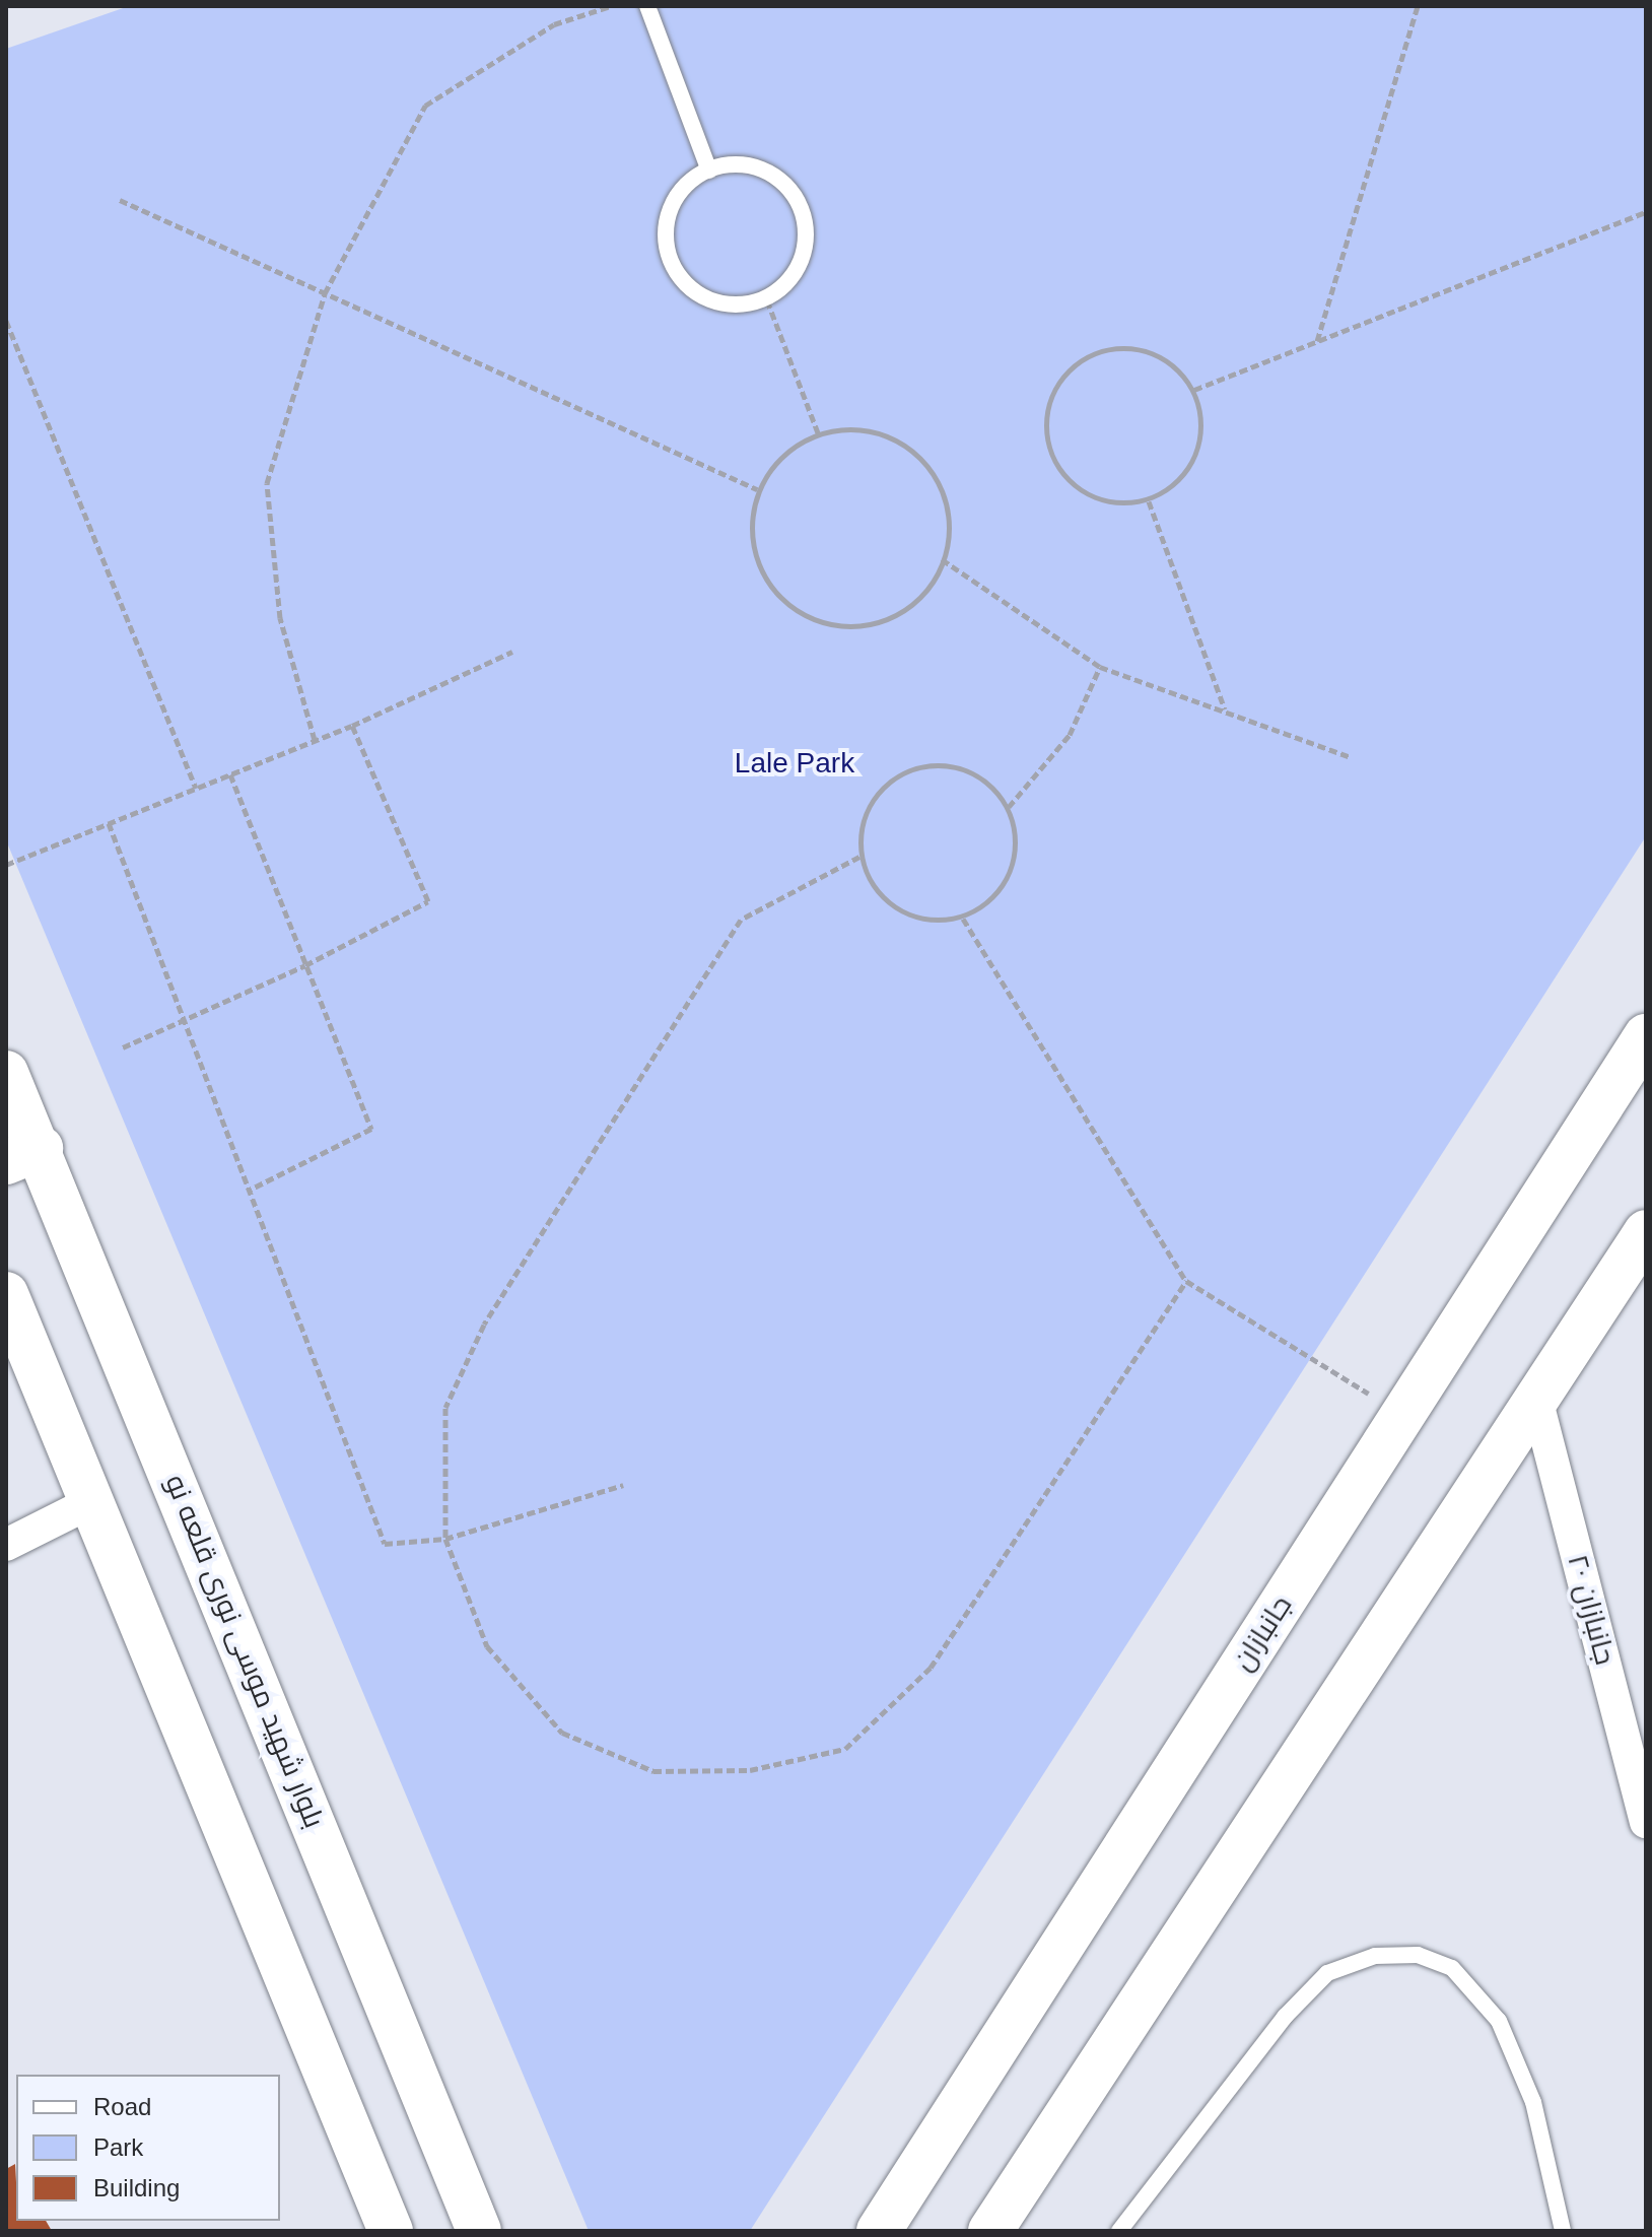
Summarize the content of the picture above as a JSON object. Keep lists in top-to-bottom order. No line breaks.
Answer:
{"streets":{"main road":["جانبازان","بلوار شهید موسی نوری قلعه نو"],"street":["جانبازان ۲۰"]},"parks":["Lale Park"],"legend":["Road","Park","Building"]}
